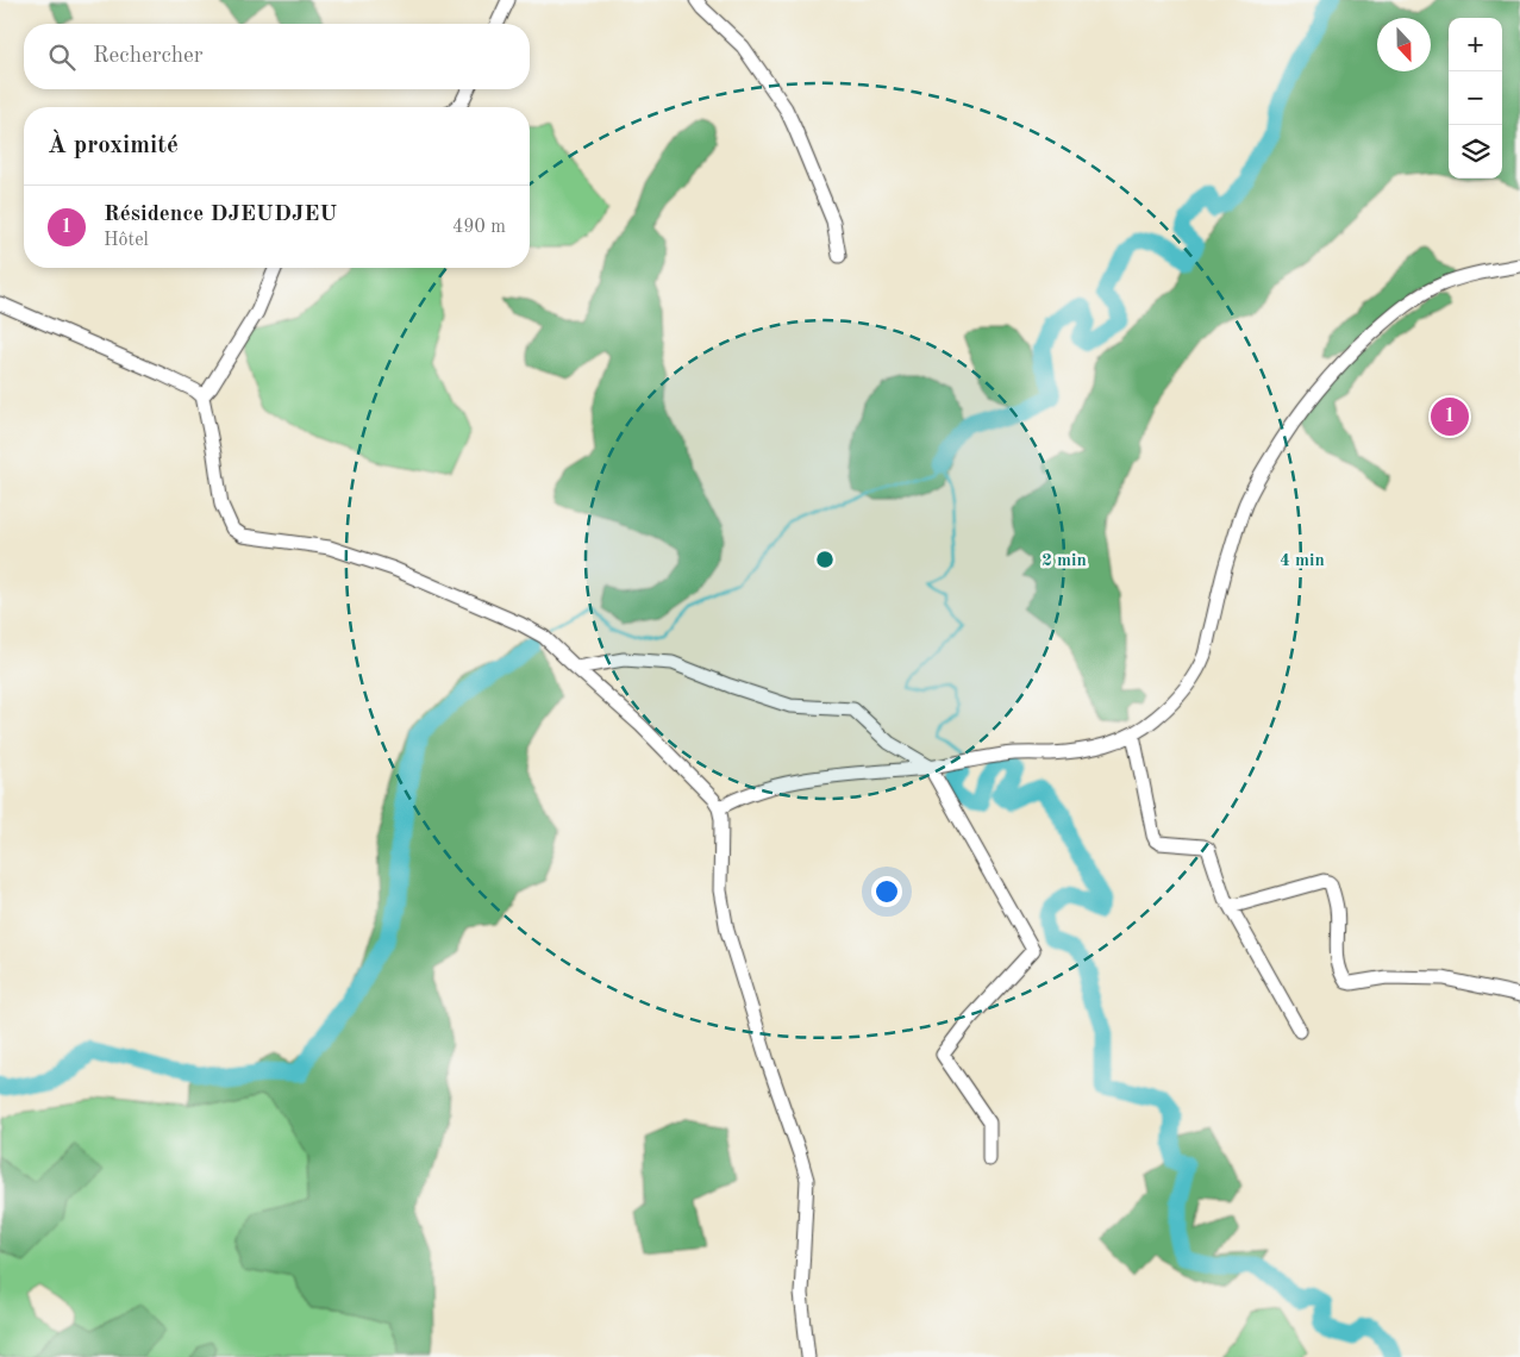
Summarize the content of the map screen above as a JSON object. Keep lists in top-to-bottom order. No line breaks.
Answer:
{"north":"bottom","page":{"map_buttons":["+","−"],"search":"Rechercher","heading":"À proximité","list":[{"mark":"1","name":"Résidence DJEUDJEU","note":"Hôtel","value":"490 m"}],"pins":"1"},"rings":["2 min","4 min"]}
